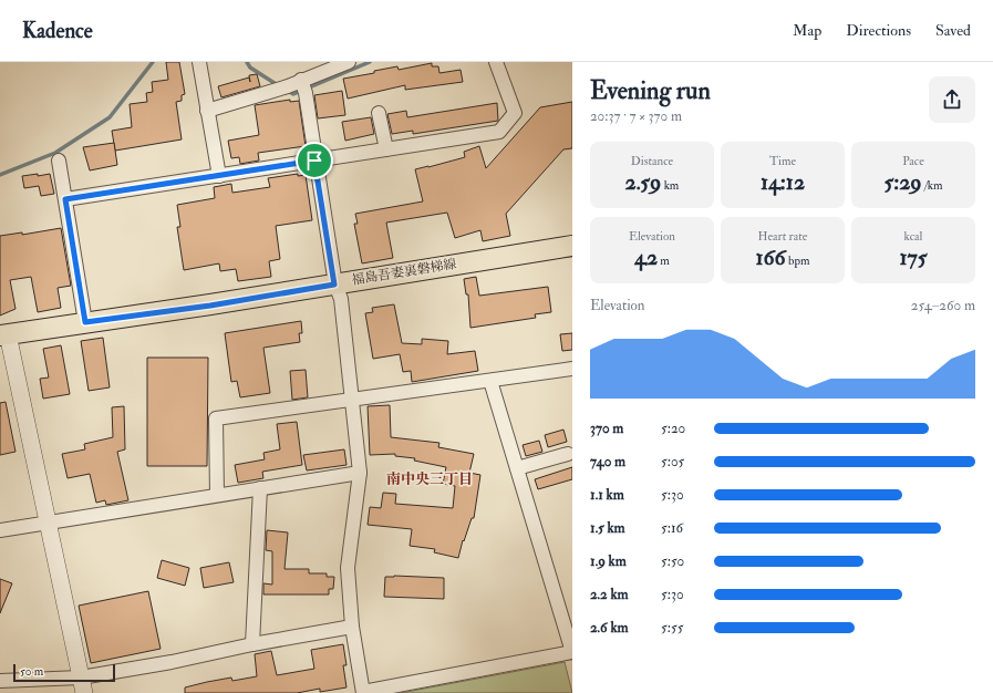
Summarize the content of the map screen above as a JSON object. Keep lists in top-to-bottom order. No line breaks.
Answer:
{"streets":{"main road":["福島吾妻裏磐梯線"]},"districts":["南中央三丁目"],"scale_bar":"50 m","page":{"header":"Kadence","nav":["Map","Directions","Saved"],"heading":["Evening run","20:37 · 7 × 370 m"],"stats":[["Distance","2.59 km"],["Time","14:12"],["Pace","5:29 /km"],["Elevation","42 m"],["Heart rate","166 bpm"],["kcal","175"]],"chart":["Elevation","254–260 m"],"list":[{"name":"370 m","note":"5:20"},{"name":"740 m","note":"5:05"},{"name":"1.1 km","note":"5:30"},{"name":"1.5 km","note":"5:16"},{"name":"1.9 km","note":"5:50"},{"name":"2.2 km","note":"5:30"},{"name":"2.6 km","note":"5:55"}],"scale":"50 m"}}
